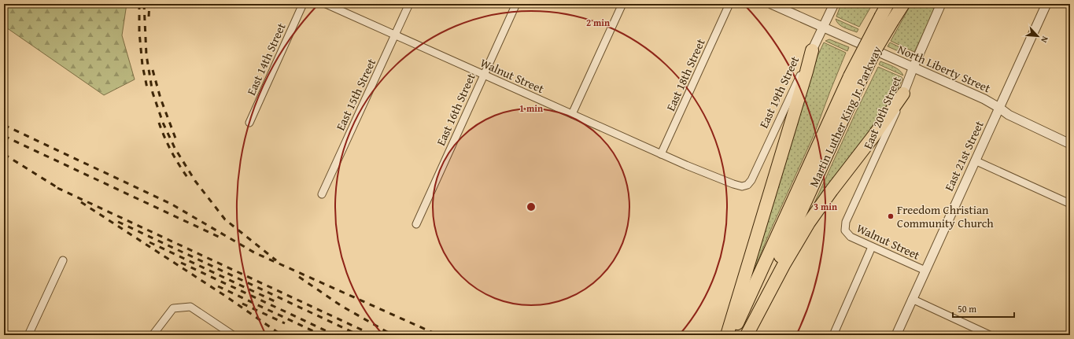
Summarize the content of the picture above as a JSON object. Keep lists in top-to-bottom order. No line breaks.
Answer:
{"streets":{"highway":["Martin Luther King Jr. Parkway"],"street":["East 14th Street","North Liberty Street","East 18th Street","Walnut Street","East 19th Street","East 15th Street","East 16th Street","East 20th Street","East 21st Street"]},"crossings":[["North Liberty Street","East 19th Street"],["North Liberty Street","East 20th Street"],["North Liberty Street","East 21st Street"],["East 18th Street","Walnut Street"],["Walnut Street","East 19th Street"],["Walnut Street","East 15th Street"],["Walnut Street","East 16th Street"],["Walnut Street","East 20th Street"],["Walnut Street","East 21st Street"]],"places":["Freedom Christian Community Church"],"scale_bar":"50 m","north":"bottom right","rings":["2 min","1 min","3 min"]}
